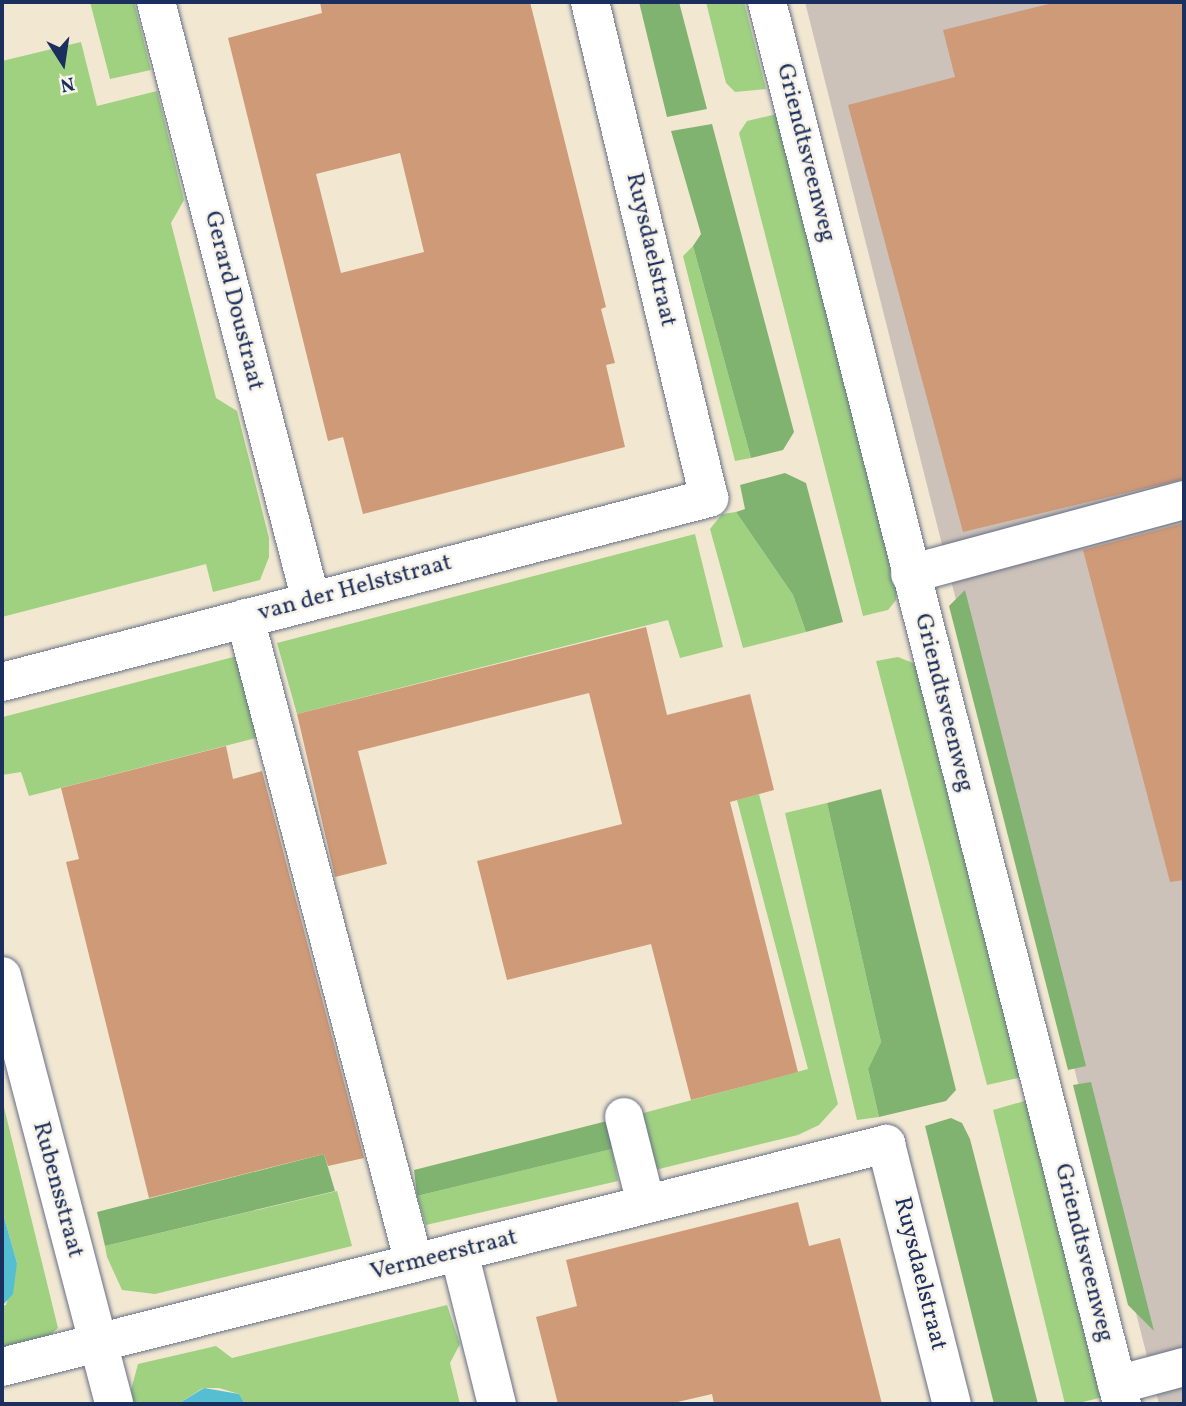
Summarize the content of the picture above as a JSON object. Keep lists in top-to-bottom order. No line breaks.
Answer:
{"streets":{"street":["Griendtsveenweg","Ruysdaelstraat","Gerard Doustraat","van der Helststraat","Rubensstraat","Vermeerstraat"]},"crossings":[["Ruysdaelstraat","van der Helststraat"],["Ruysdaelstraat","Vermeerstraat"],["Gerard Doustraat","van der Helststraat"],["Rubensstraat","Vermeerstraat"]],"north":"bottom"}
